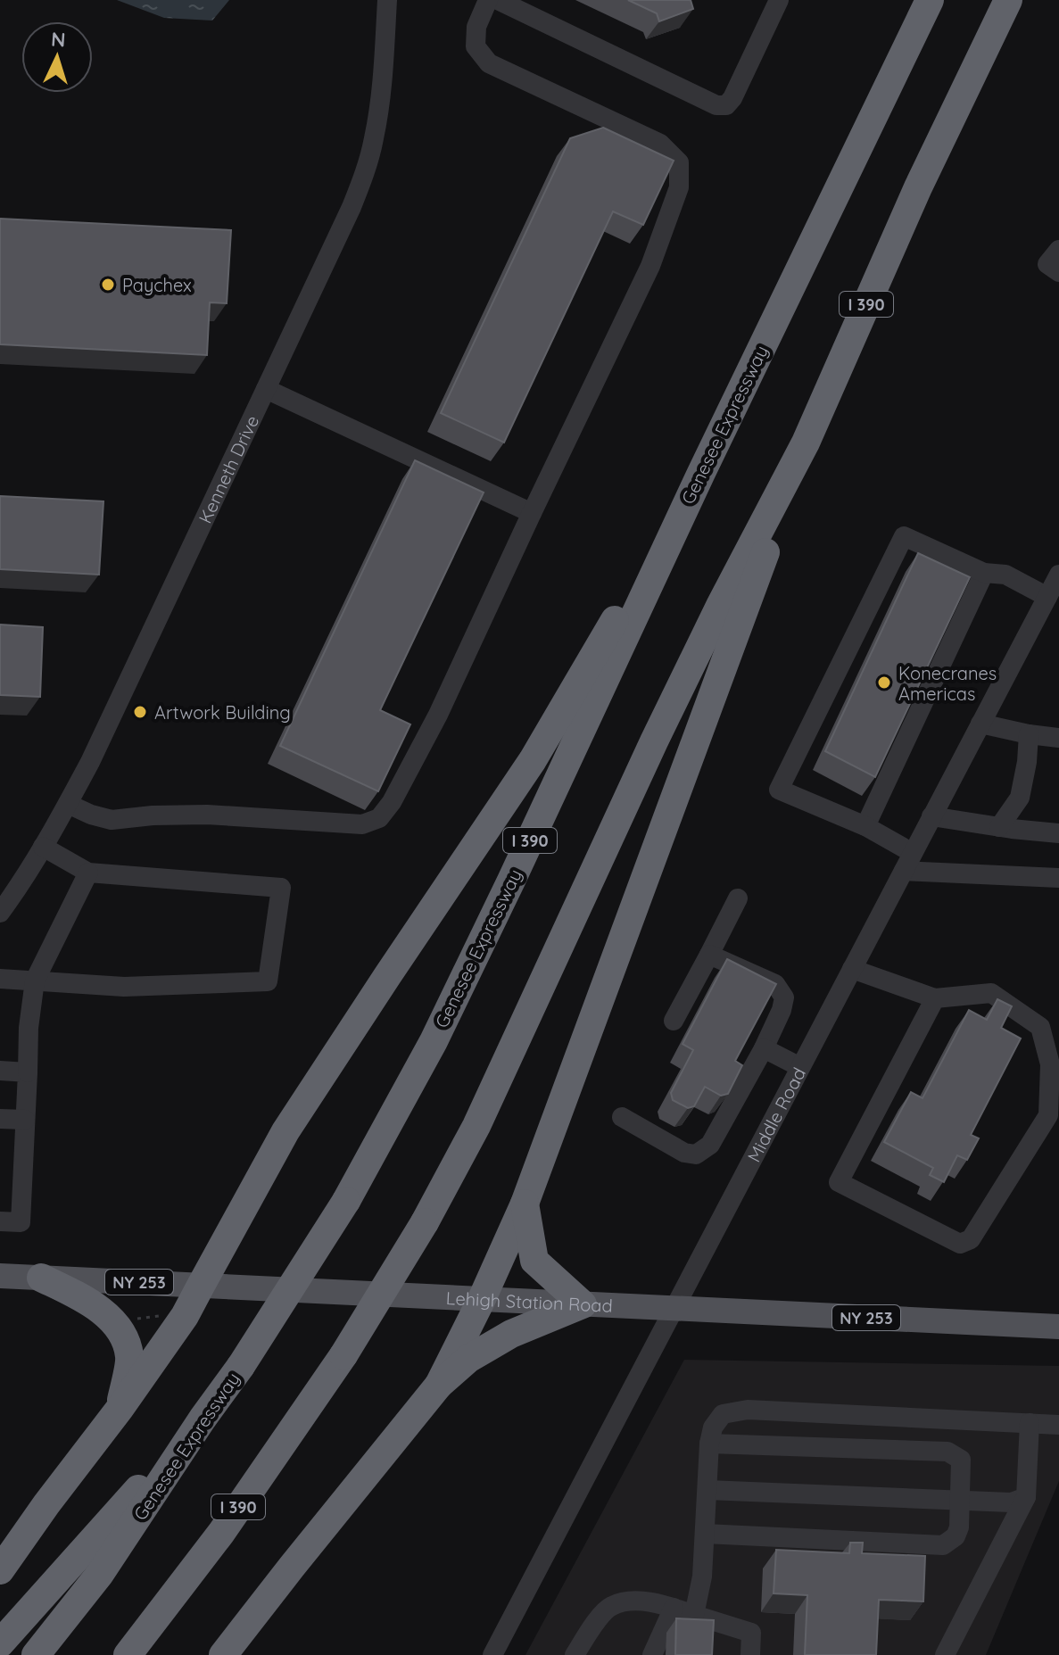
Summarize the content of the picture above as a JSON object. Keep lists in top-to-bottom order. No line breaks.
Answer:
{"streets":{"highway":["I 390","Genesee Expressway"],"main road":["NY 253","Lehigh Station Road"],"street":["Kenneth Drive","Middle Road"]},"crossings":[["Middle Road","Lehigh Station Road"]],"places":["Paychex","Konecranes Americas","Artwork Building"],"north":"top"}
